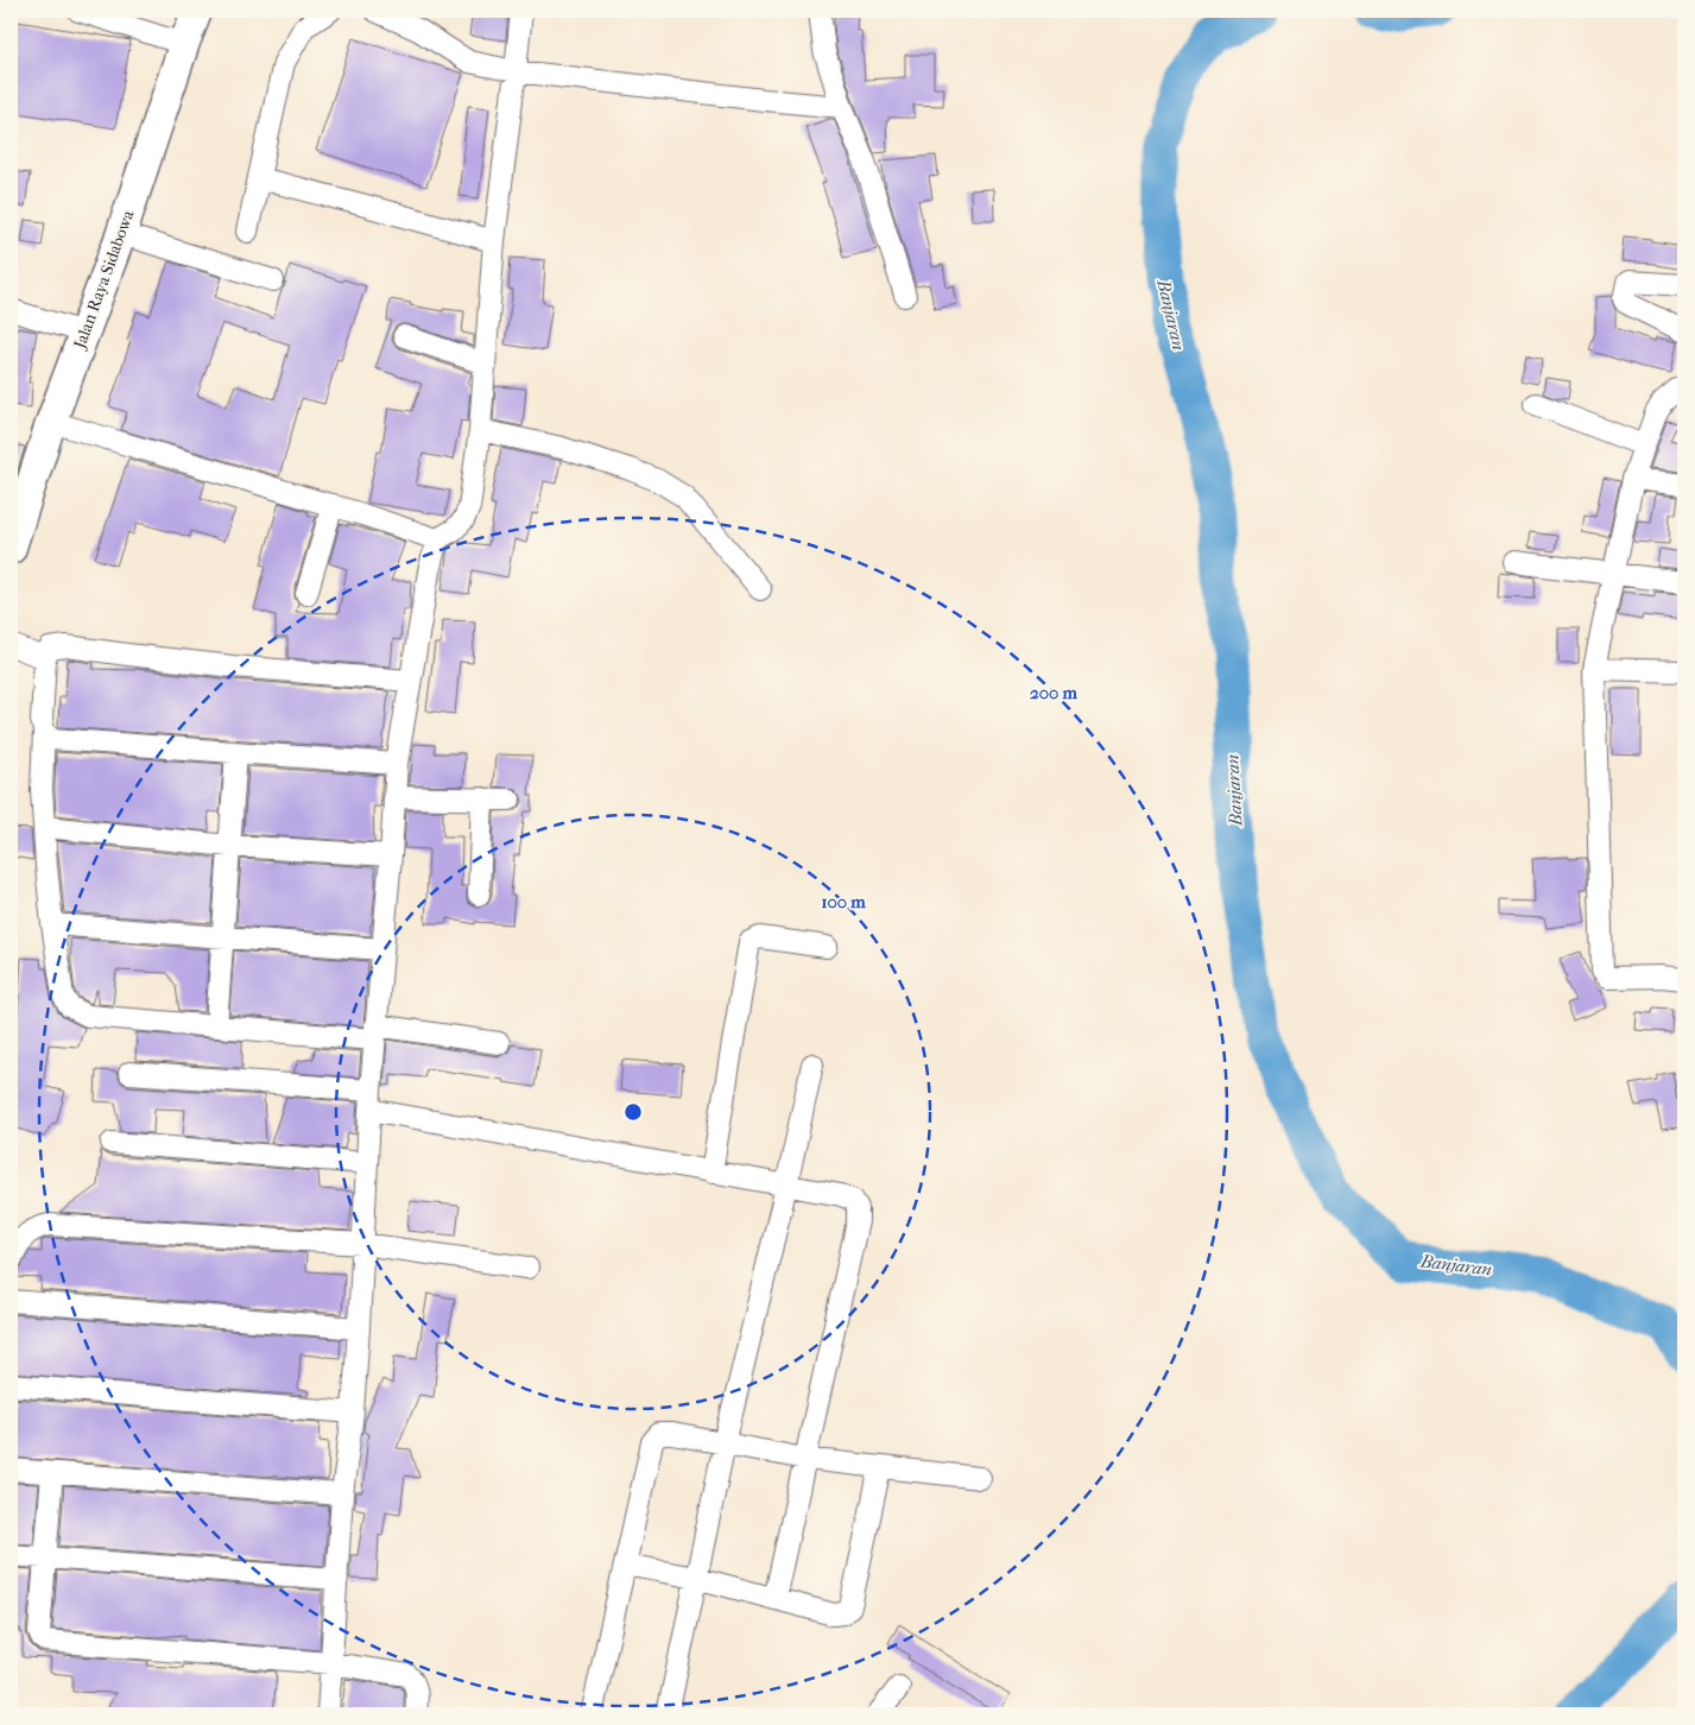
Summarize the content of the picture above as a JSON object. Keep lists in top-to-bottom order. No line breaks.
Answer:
{"streets":{"highway":["Jalan Raya Sidabowa"]},"water":["Banjaran"],"rings":["200 m","100 m"]}
